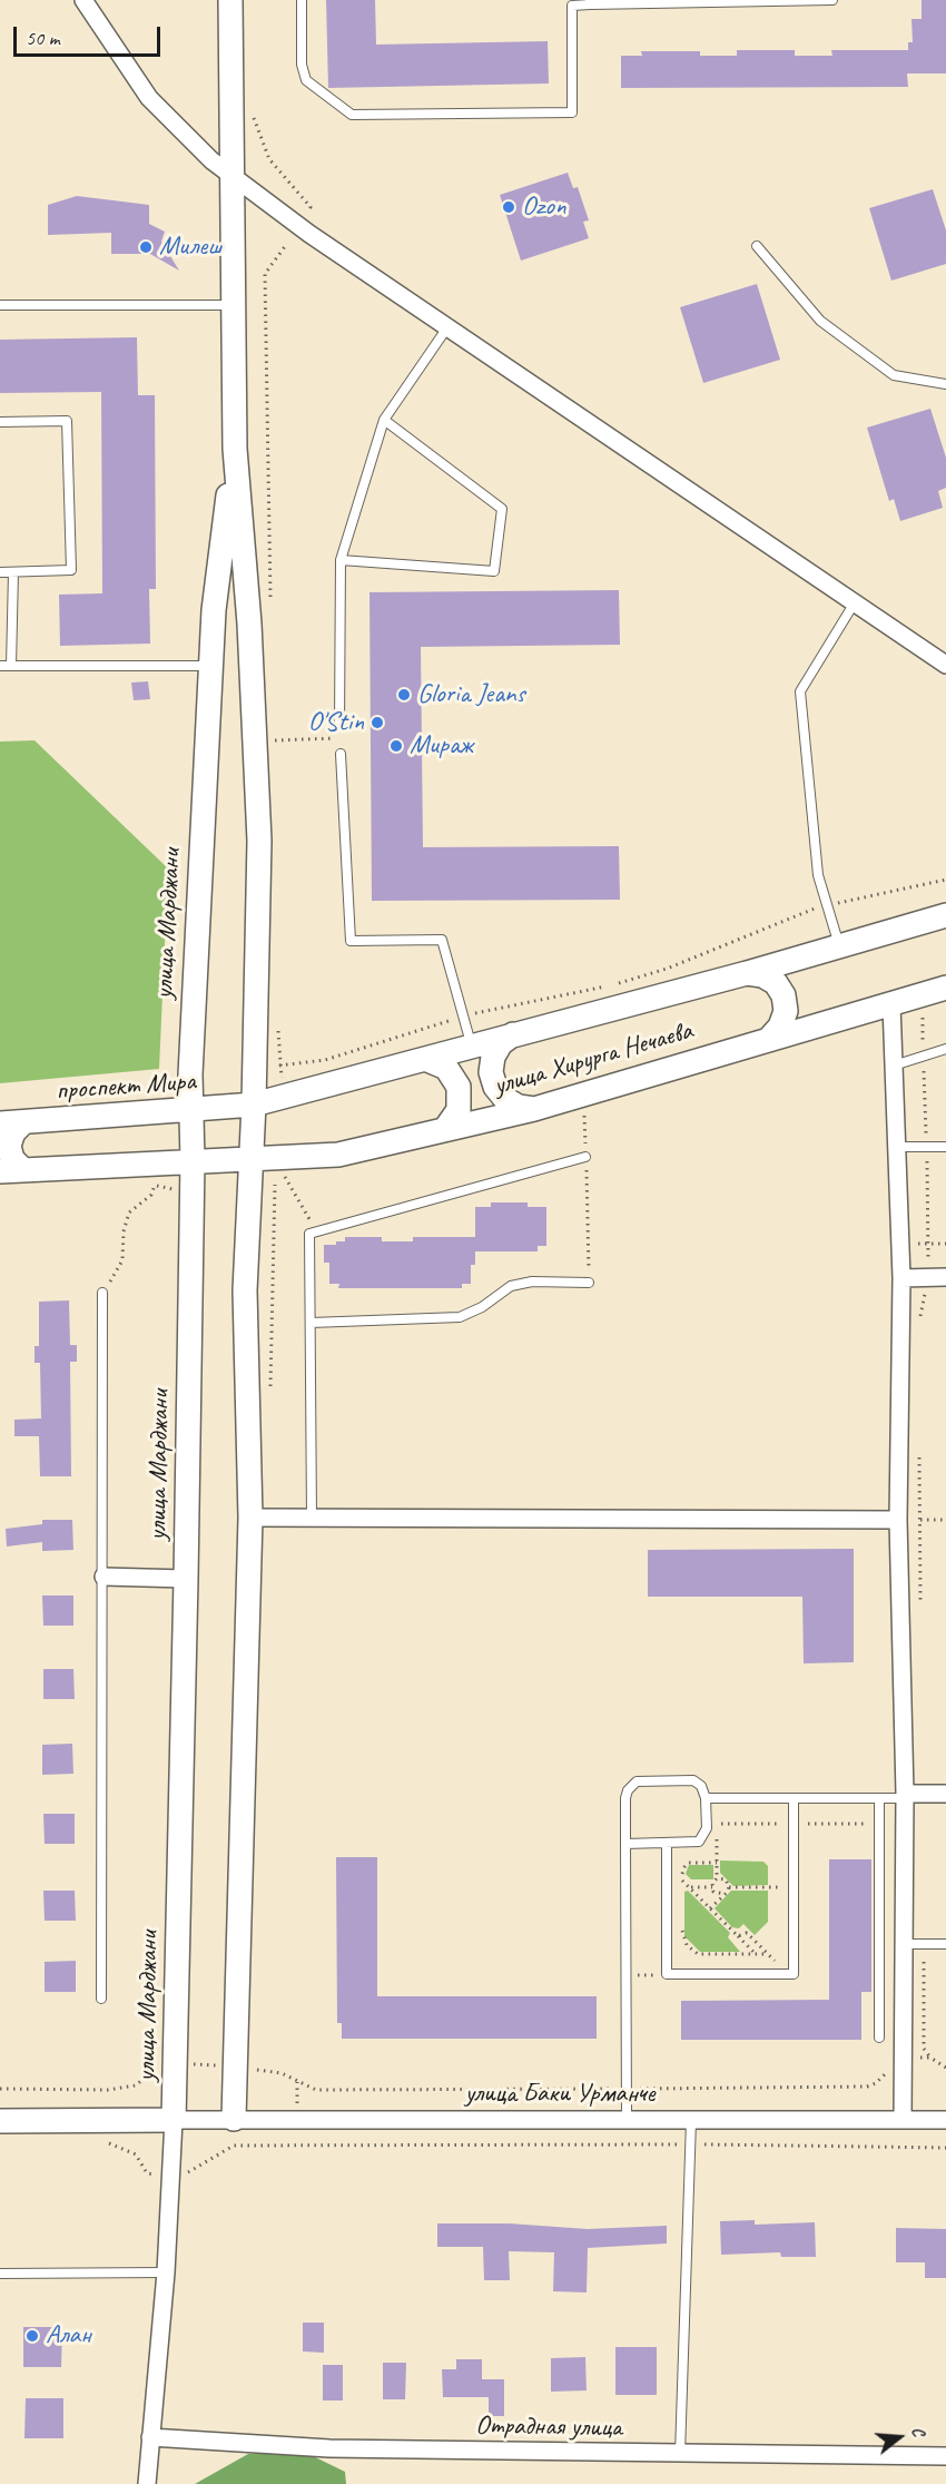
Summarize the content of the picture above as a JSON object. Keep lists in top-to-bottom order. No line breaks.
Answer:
{"streets":{"street":["улица Марджани","улица Хирурга Нечаева","проспект Мира","улица Баки Урманче","Отрадная улица"]},"crossings":[["улица Марджани","улица Хирурга Нечаева"],["улица Марджани","проспект Мира"],["улица Марджани","улица Баки Урманче"],["улица Марджани","Отрадная улица"],["улица Хирурга Нечаева","проспект Мира"]],"places":["Ozon","Милеш","Gloria Jeans","O'Stin","Мираж","Алан"],"scale_bar":"50 m","north":"right"}
